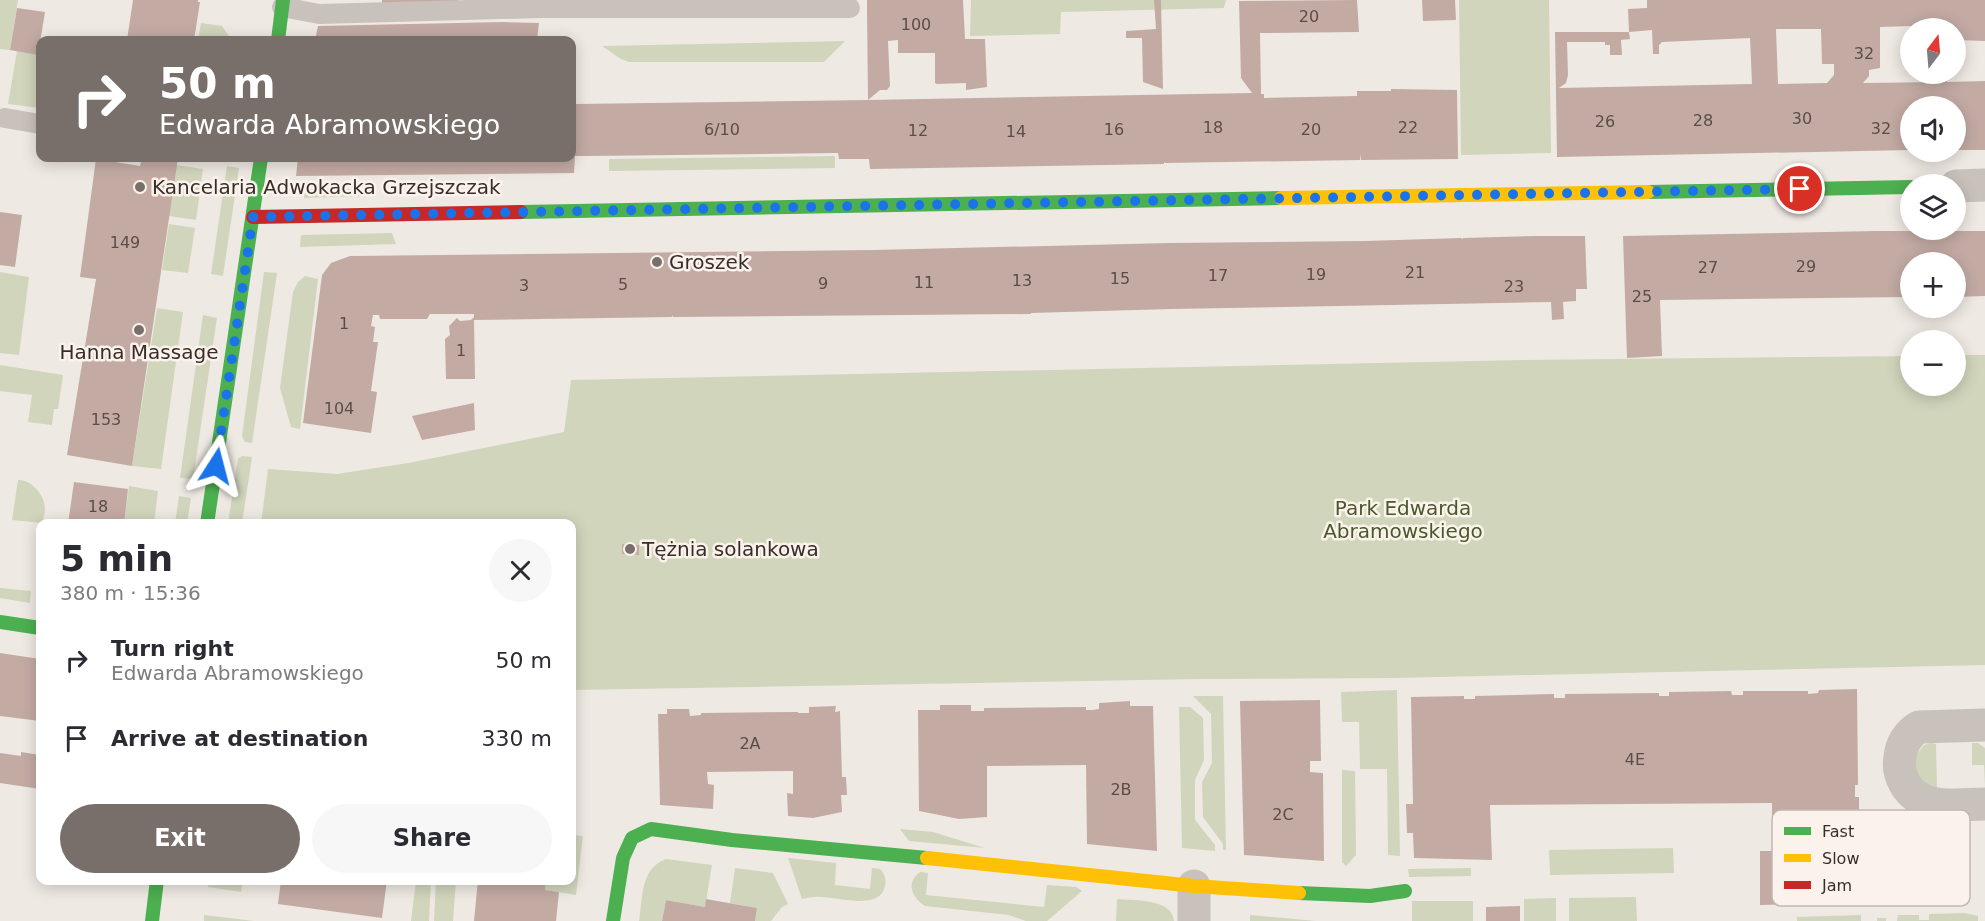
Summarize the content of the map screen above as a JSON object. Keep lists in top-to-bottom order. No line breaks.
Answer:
{"parks":["Park Edwarda Abramowskiego"],"places":["Kancelaria Adwokacka Grzejszczak","Groszek","Hanna Massage","Tężnia solankowa"],"house_numbers":["20","100","32","30","28","26","18","22","32","6/10","16","20","12","14","149","29","27","21","19","17","15","13","11","9","5","3","23","25","1","1","104","153","18","2A","4E","2B","2C"],"legend":["Fast","Slow","Jam"],"north":"top","page":{"map_buttons":["+","−"],"turn":["50 m","Edwarda Abramowskiego"],"heading":["5 min","380 m · 15:36"],"list":[{"name":"Turn right","note":"Edwarda Abramowskiego","value":"50 m"},{"name":"Arrive at destination","value":"330 m"}],"buttons":["Exit","Share"]}}
